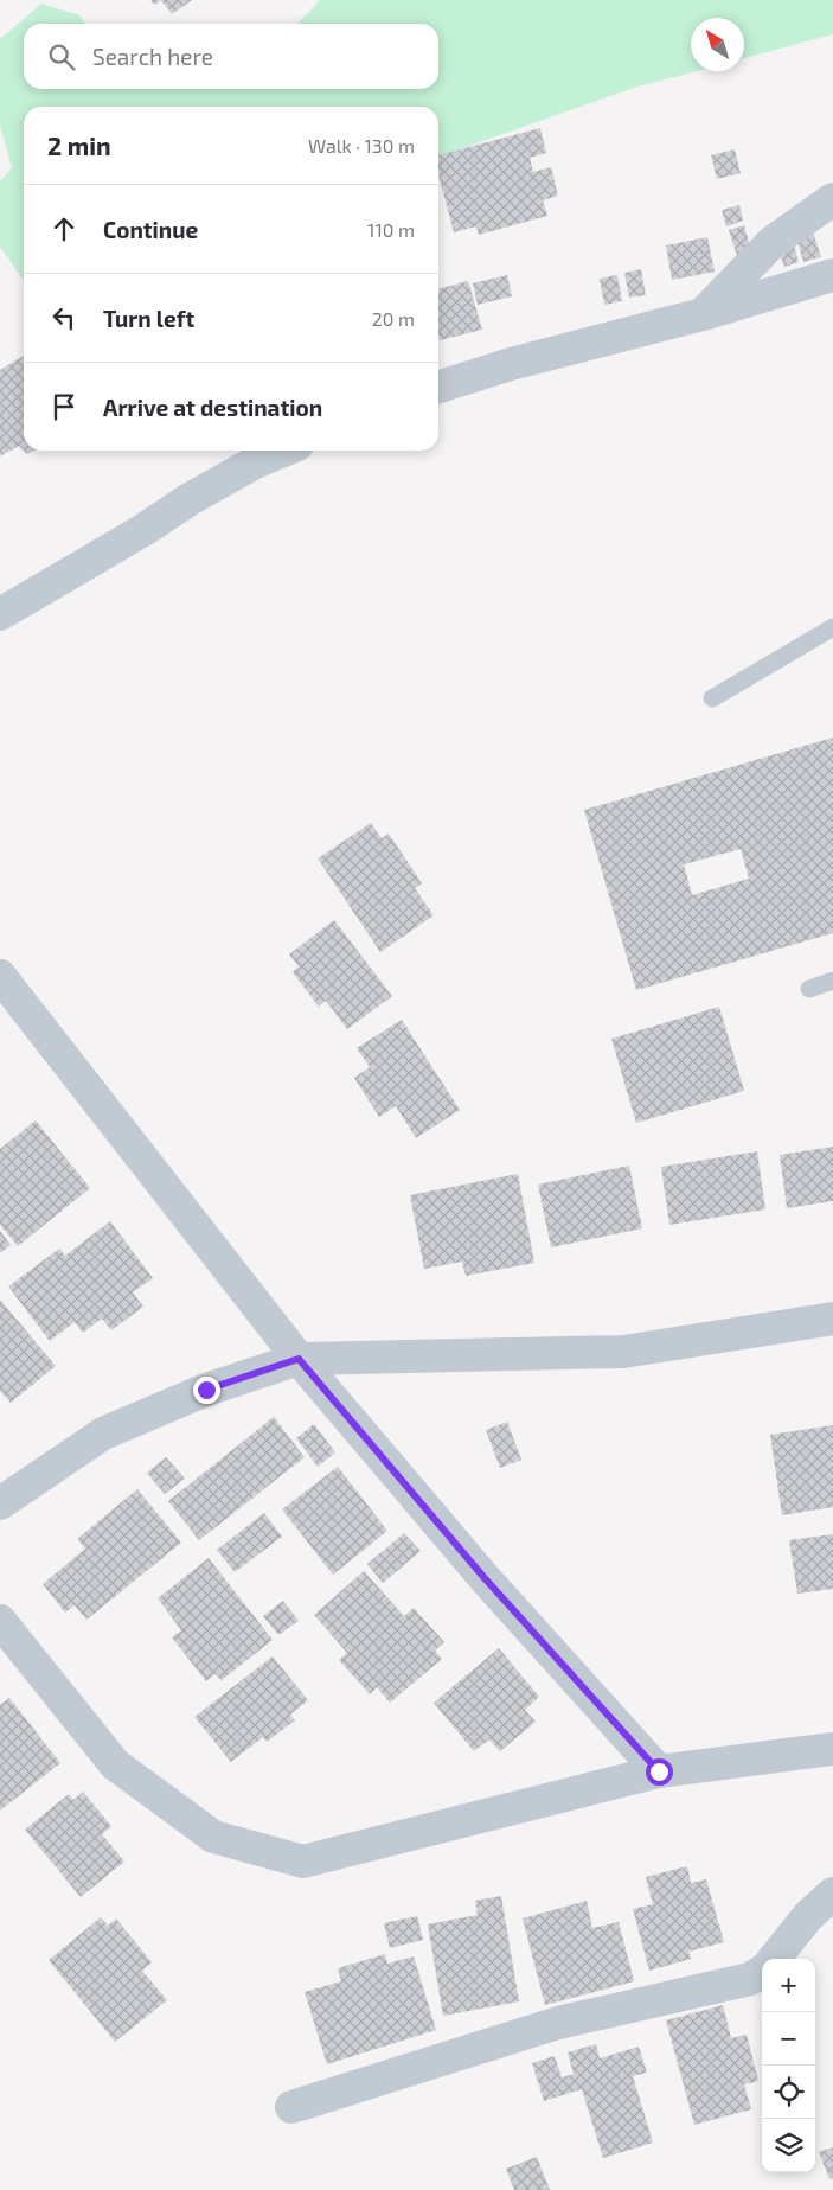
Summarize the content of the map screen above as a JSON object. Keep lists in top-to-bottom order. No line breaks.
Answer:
{"north":"top left","page":{"search":"Search here","heading":["2 min","Walk · 130 m"],"list":[["Continue","110 m"],["Turn left","20 m"],"Arrive at destination"],"map_buttons":["+","−"]}}
